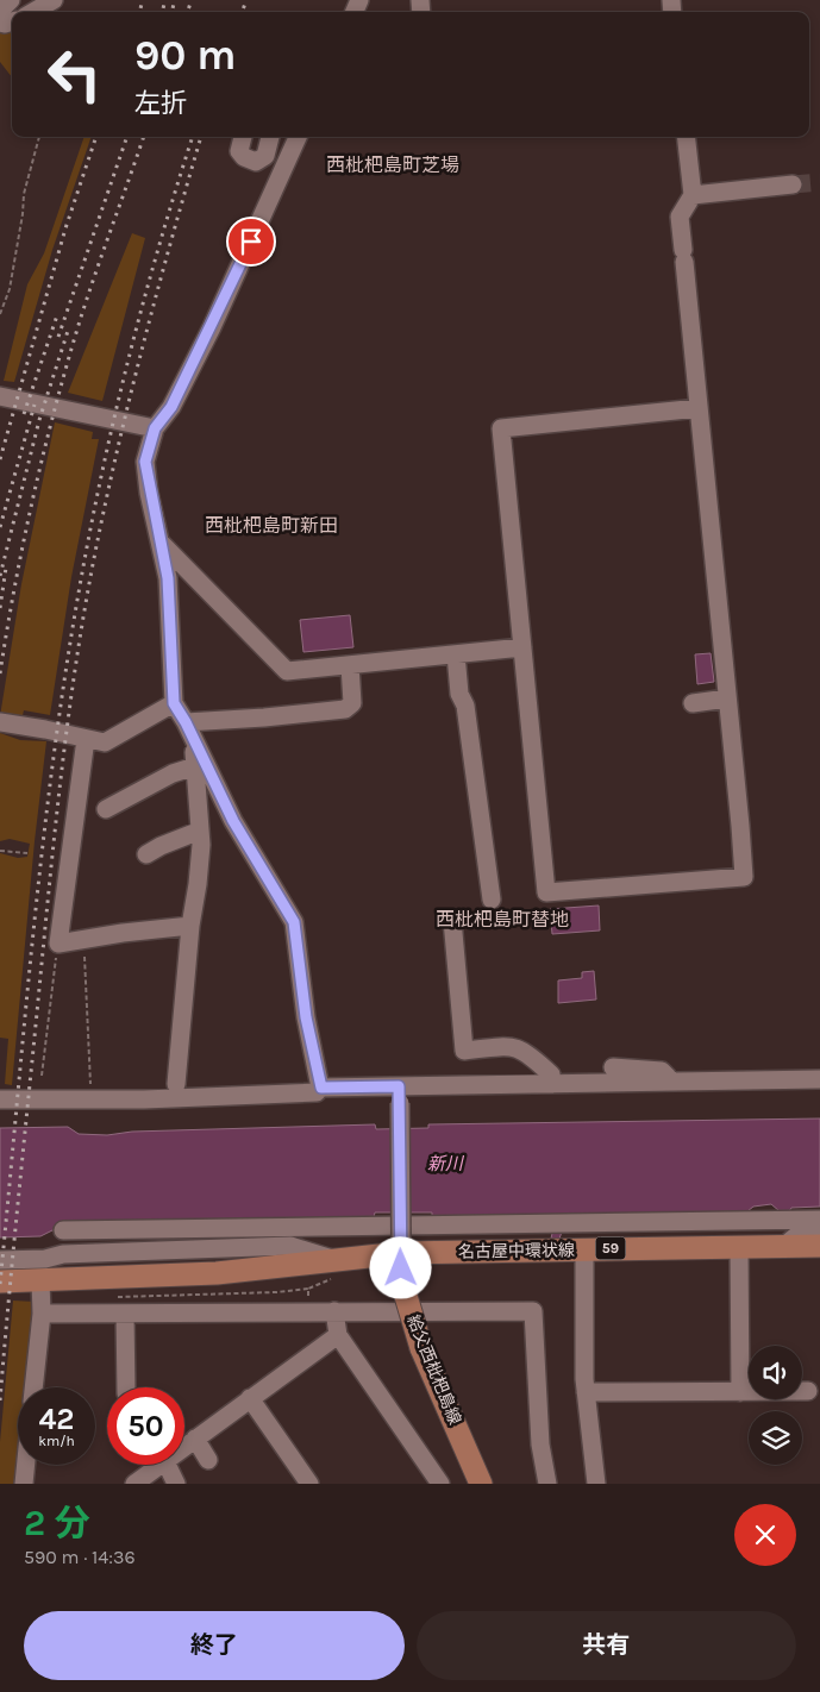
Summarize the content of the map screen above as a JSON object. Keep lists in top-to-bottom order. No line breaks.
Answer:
{"streets":{"main road":["59","名古屋中環状線","給父西枇杷島線"]},"crossings":[["名古屋中環状線","給父西枇杷島線"]],"districts":["西枇杷島町芝場","西枇杷島町新田","西枇杷島町替地"],"water":["新川"],"page":{"turn":["90 m","左折"],"speed":"42 km/h","limit":"50","heading":["2 分","590 m · 14:36"],"buttons":["終了","共有"]}}
